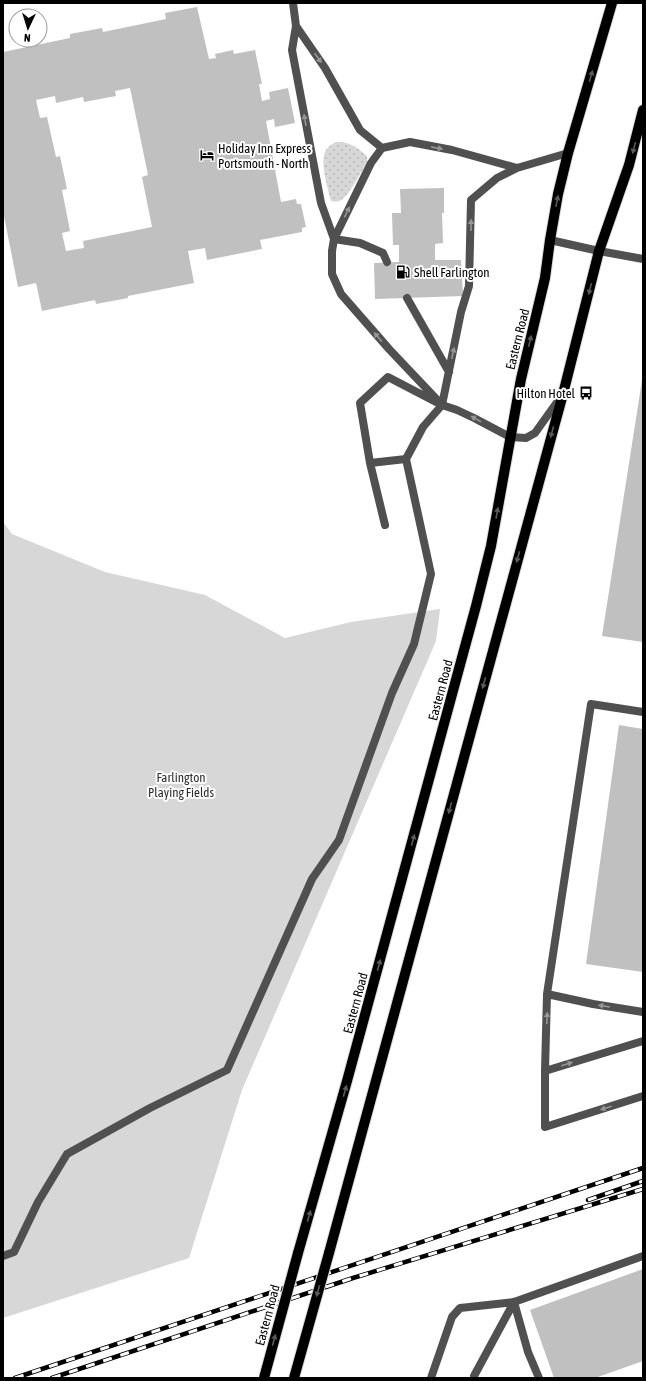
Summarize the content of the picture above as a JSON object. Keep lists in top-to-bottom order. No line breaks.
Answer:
{"streets":{"main road":["Eastern Road"]},"parks":["Farlington Playing Fields"],"places":{"hotel":["Holiday Inn Express Portsmouth - North"],"fuel station":["Shell Farlington"],"bus stop":["Hilton Hotel"]},"north":"bottom"}
